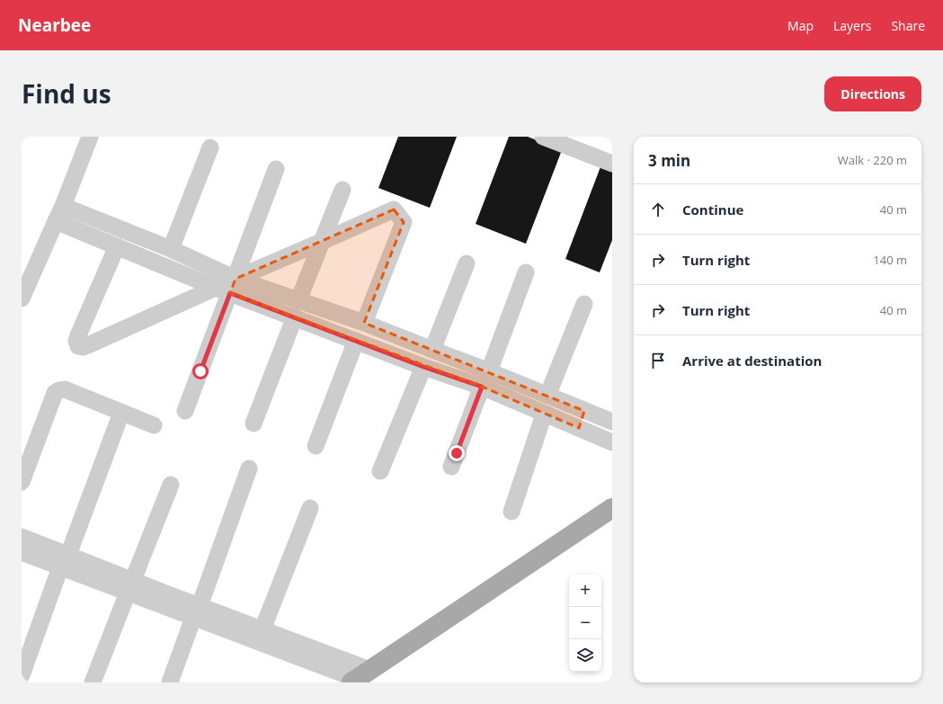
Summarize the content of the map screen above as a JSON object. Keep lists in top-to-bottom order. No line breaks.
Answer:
{"page":{"header":"Nearbee","nav":["Map","Layers","Share"],"title":"Find us","buttons":"Directions","heading":["3 min","Walk · 220 m"],"list":[["Continue","40 m"],["Turn right","140 m"],["Turn right","40 m"],"Arrive at destination"],"map_buttons":["+","−"]}}
